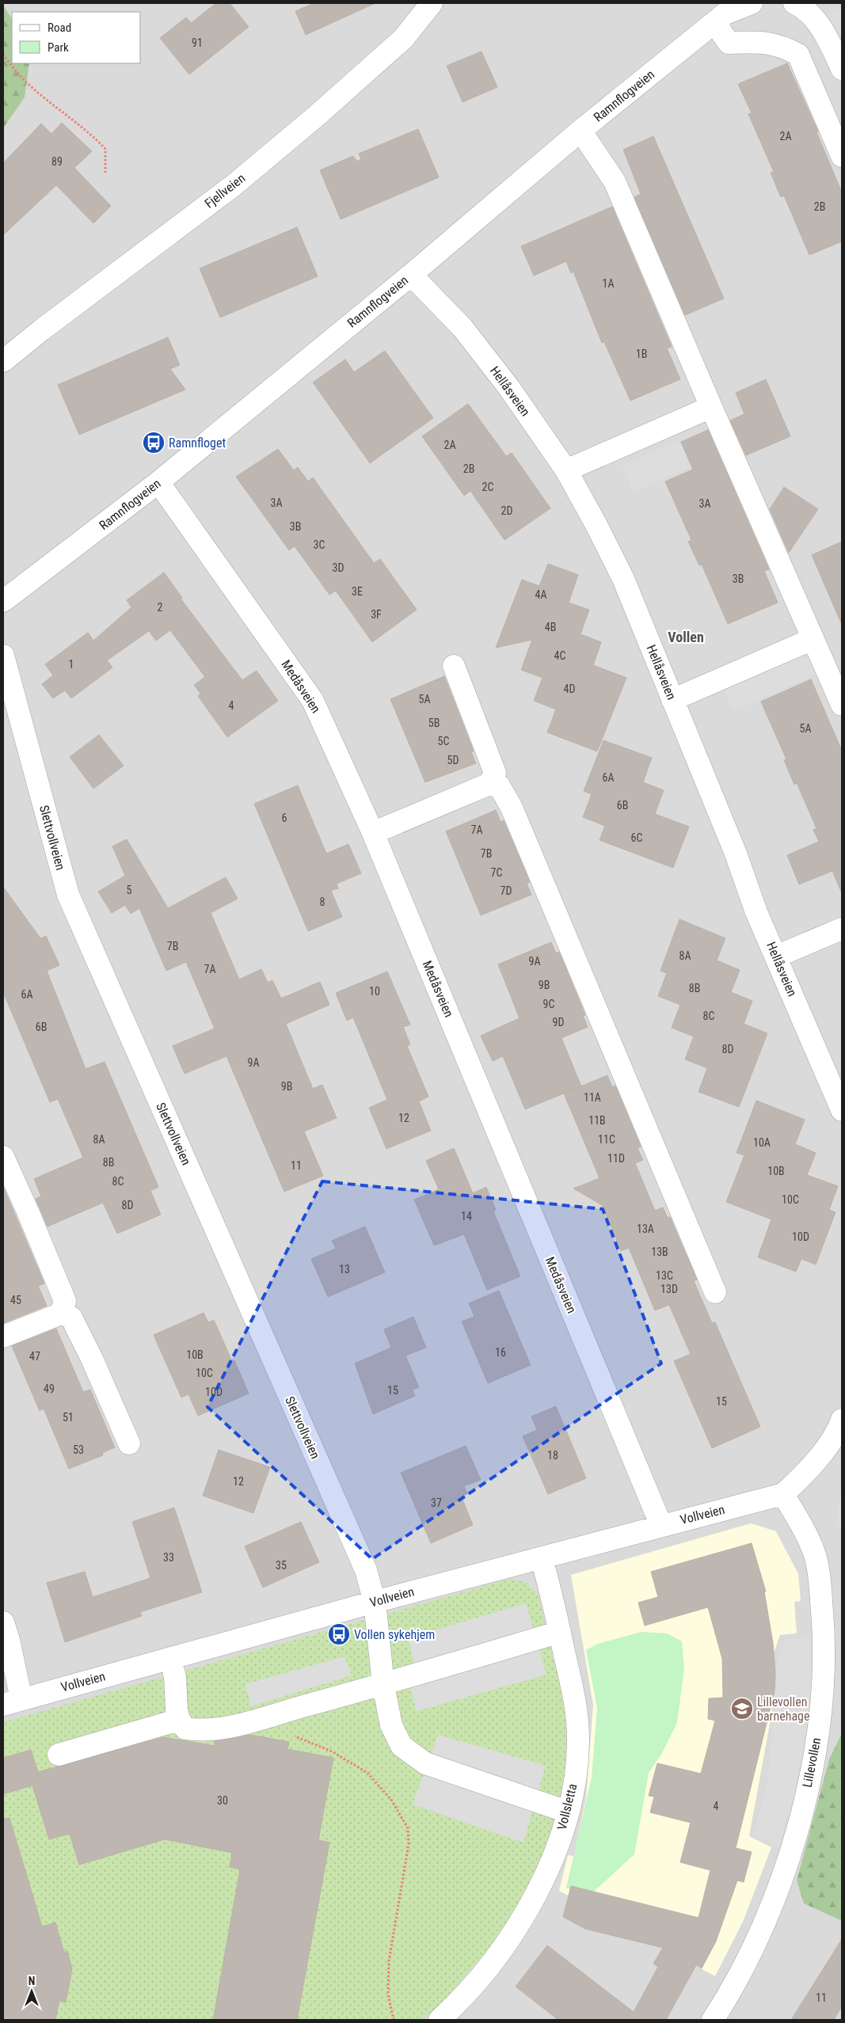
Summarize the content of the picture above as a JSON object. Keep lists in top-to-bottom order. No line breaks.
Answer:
{"streets":{"street":["Ramnflogveien","Fjellveien","Hellåsveien","Medåsveien","Slettvollveien","Vollveien","Lillevollen","Vollsletta"]},"crossings":[["Ramnflogveien","Hellåsveien"],["Ramnflogveien","Medåsveien"],["Medåsveien","Vollveien"],["Slettvollveien","Vollveien"],["Slettvollveien","Vollsletta"],["Vollveien","Lillevollen"],["Vollveien","Vollsletta"]],"districts":["Vollen"],"places":{"bus stop":["Ramnfloget","Vollen sykehjem"],"school or university":["Lillevollen barnehage"]},"house_numbers":["91","2A","89","2B","1A","1B","2A","2B","2C","3A","3A","2D","3B","3C","3D","3B","3E","4A","2","3F","4B","4C","1","4D","5A","4","5B","5A","5C","5D","6A","6B","6","7A","6C","7B","7C","5","7D","8","7B","8A","9A","7A","9B","8B","10","6A","9C","8C","9D","6B","8D","9A","9B","11A","12","11B","8A","11C","10A","11D","8B","11","10B","8C","10C","8D","14","13A","10D","13B","13","13C","13D","45","16","10B","47","10C","49","15","10D","15","51","53","18","12","37","33","35","30","4","11"],"legend":["Road","Park"],"north":"top"}
